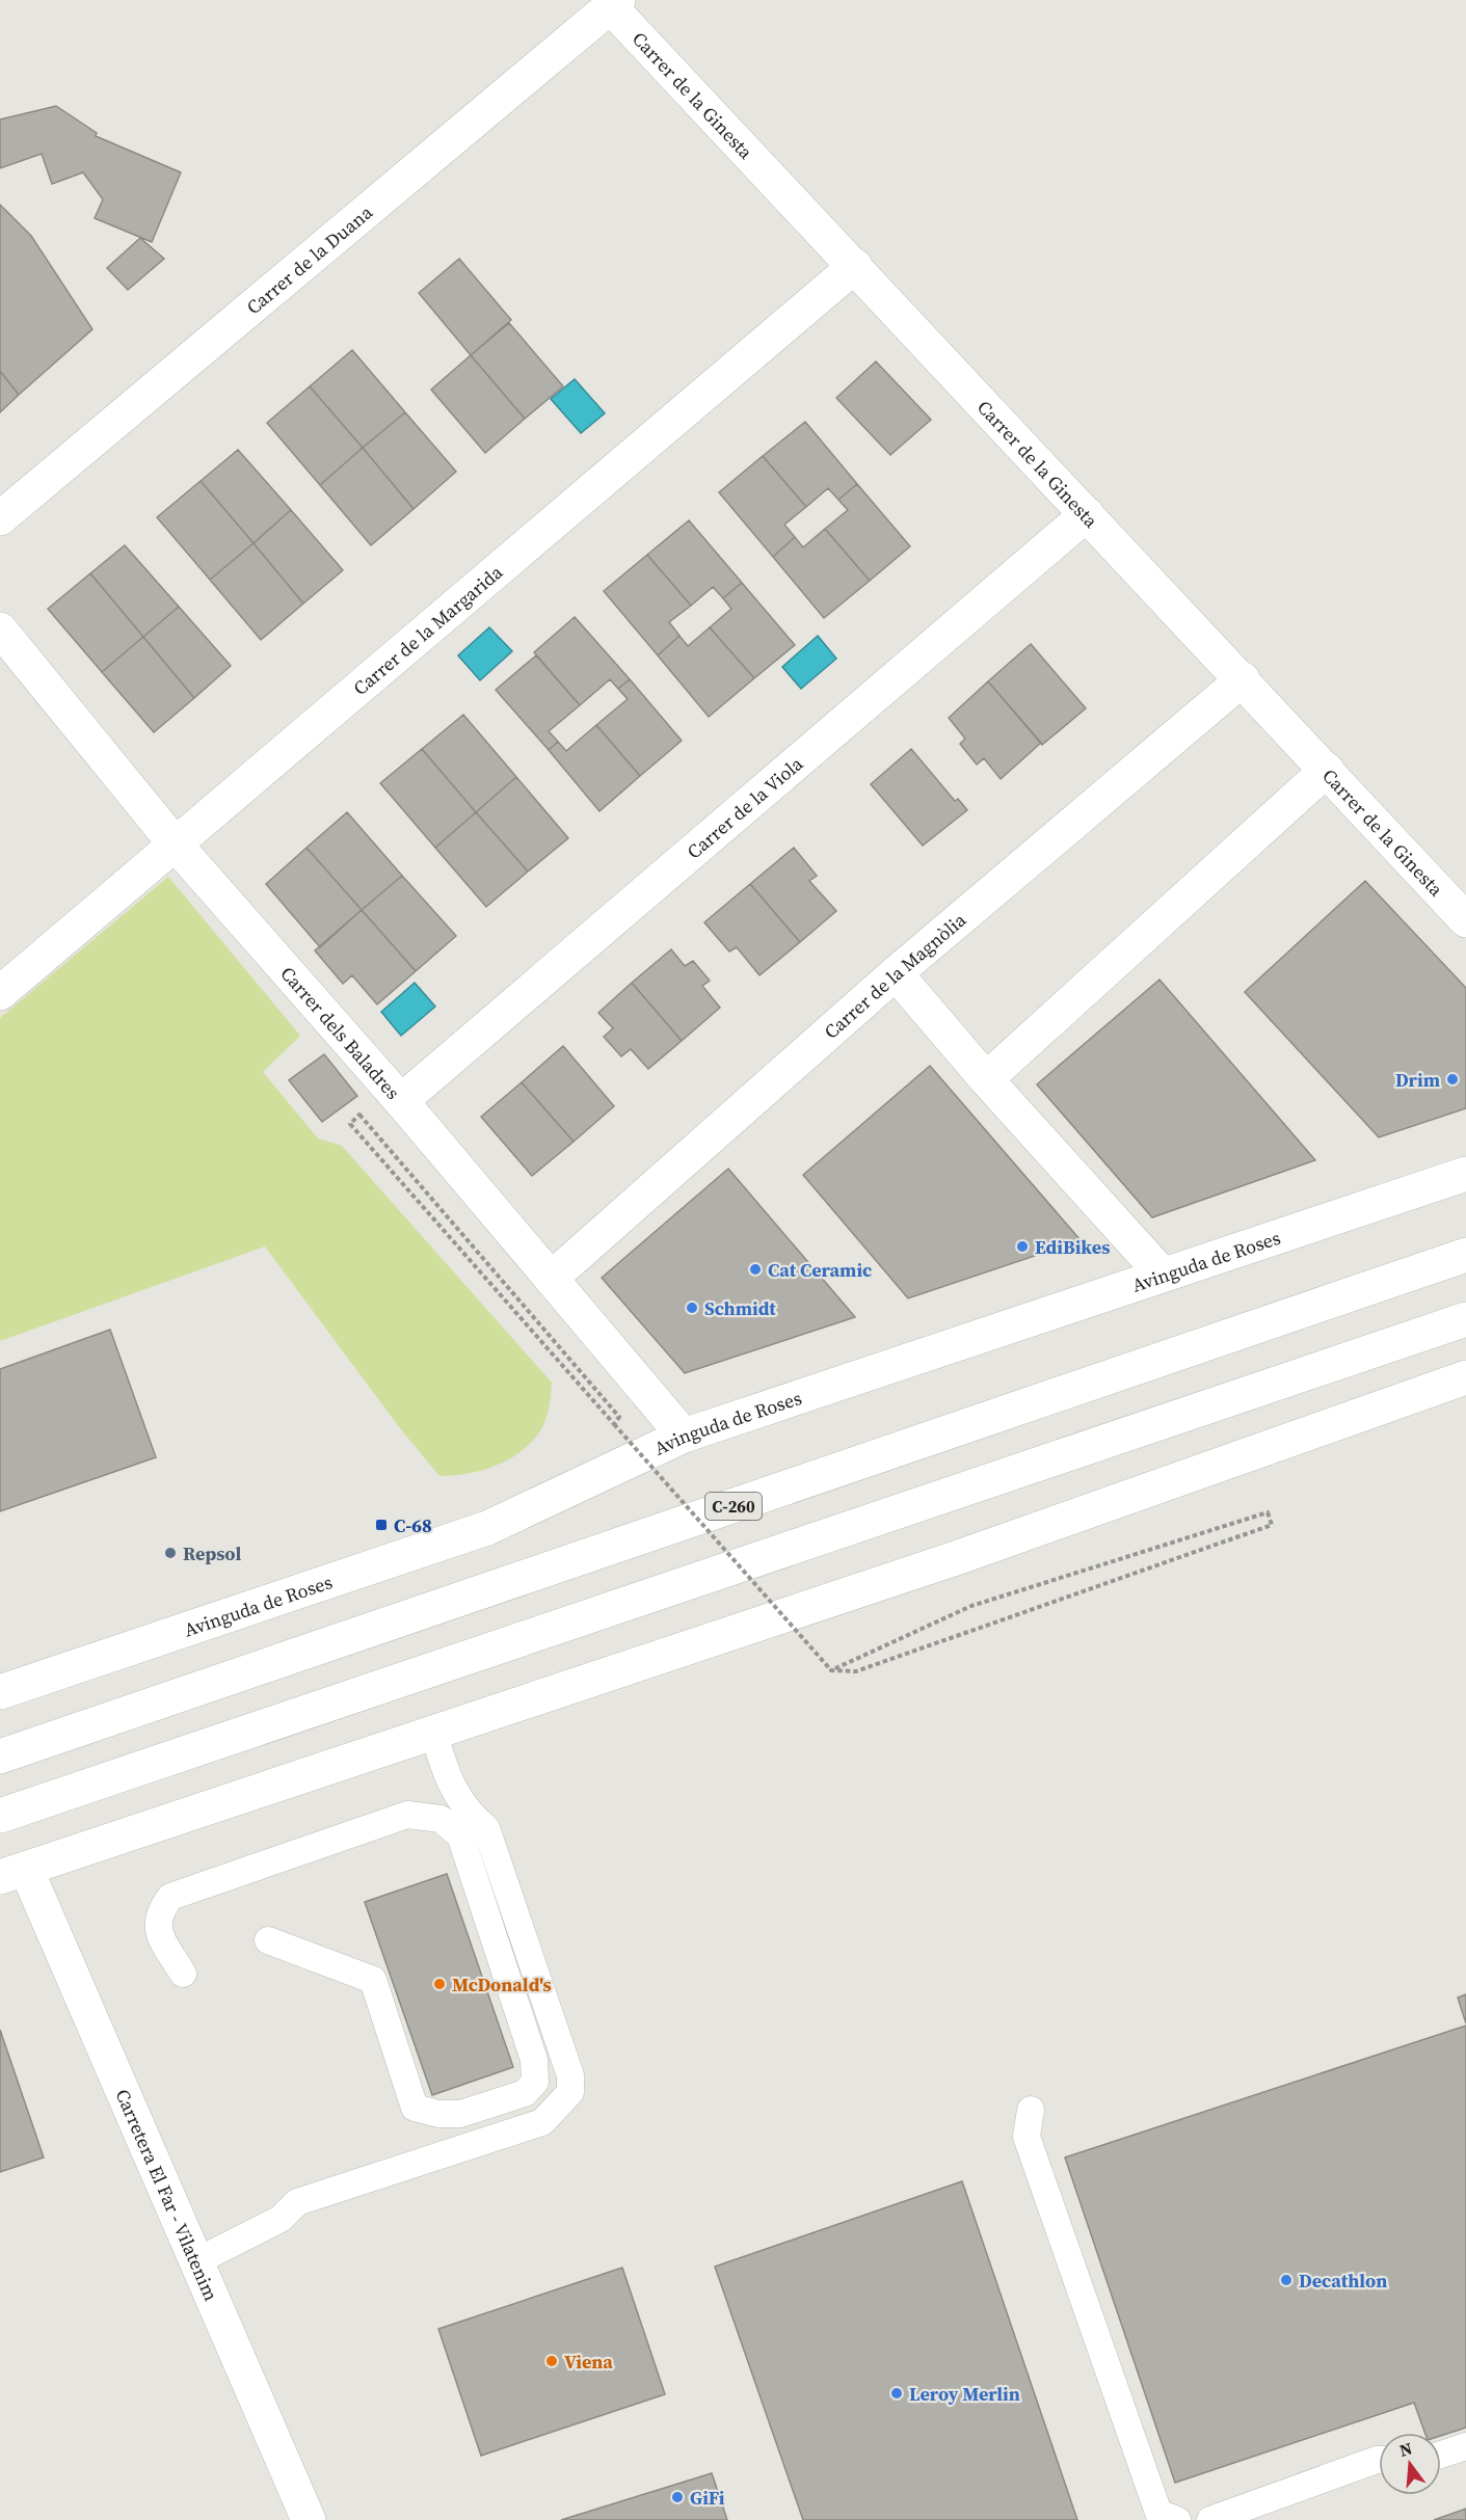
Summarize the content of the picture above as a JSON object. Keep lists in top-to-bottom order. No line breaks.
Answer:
{"streets":{"main road":["Carrer de la Ginesta","Carrer de la Duana","Carrer de la Margarida","Carrer de la Viola","Carrer de la Magnòlia","Carrer dels Baladres","Avinguda de Roses","C-260","Carretera El Far - Vilatenim"]},"crossings":[["Carrer de la Ginesta","Carrer de la Duana"],["Carrer de la Ginesta","Carrer de la Margarida"],["Carrer de la Ginesta","Carrer de la Viola"],["Carrer de la Ginesta","Carrer de la Magnòlia"],["Carrer de la Margarida","Carrer dels Baladres"],["Carrer de la Viola","Carrer dels Baladres"],["Carrer de la Magnòlia","Carrer dels Baladres"],["Carrer dels Baladres","Avinguda de Roses"]],"places":{"other":["Drim","EdiBikes","Cat Ceramic","Schmidt","Repsol","McDonald's","Decathlon","Viena","Leroy Merlin","GiFi"],"transit":["C-68"]},"north":"top"}
